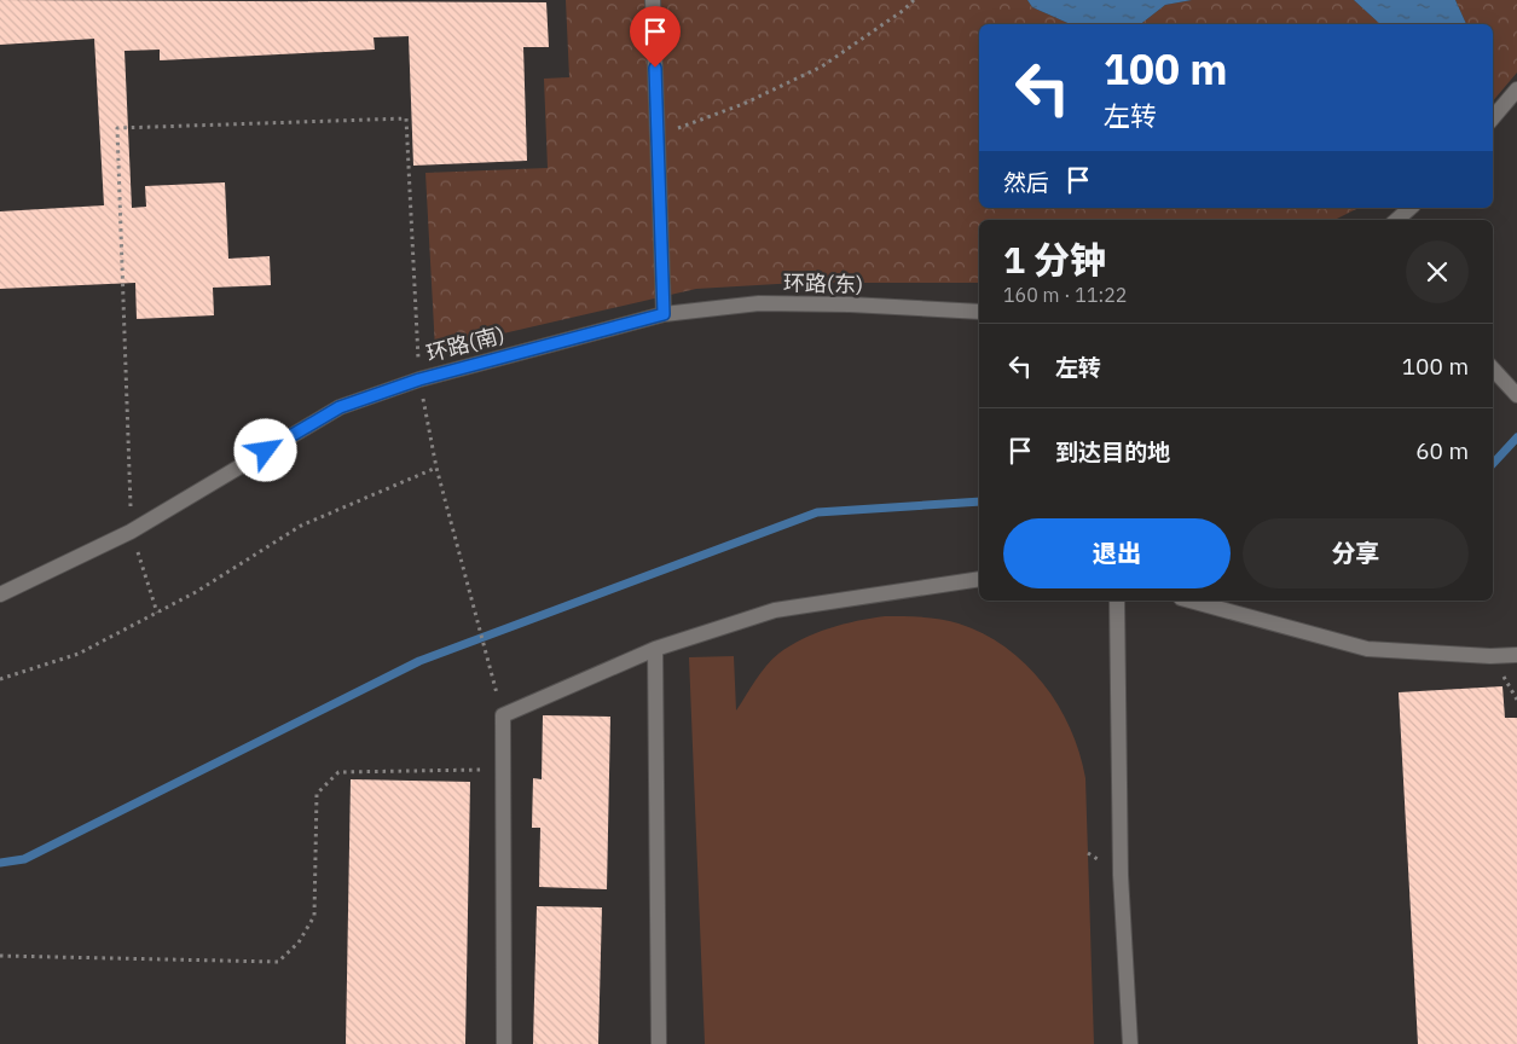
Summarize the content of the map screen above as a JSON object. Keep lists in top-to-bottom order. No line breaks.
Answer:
{"streets":{"street":["环路(东)","环路(南)"]},"crossings":[["环路(东)","环路(南)"]],"page":{"turn":["100 m","左转"],"then":"然后","heading":["1 分钟","160 m · 11:22"],"list":[{"name":"左转","value":"100 m"},{"name":"到达目的地","value":"60 m"}],"buttons":["退出","分享"]}}
